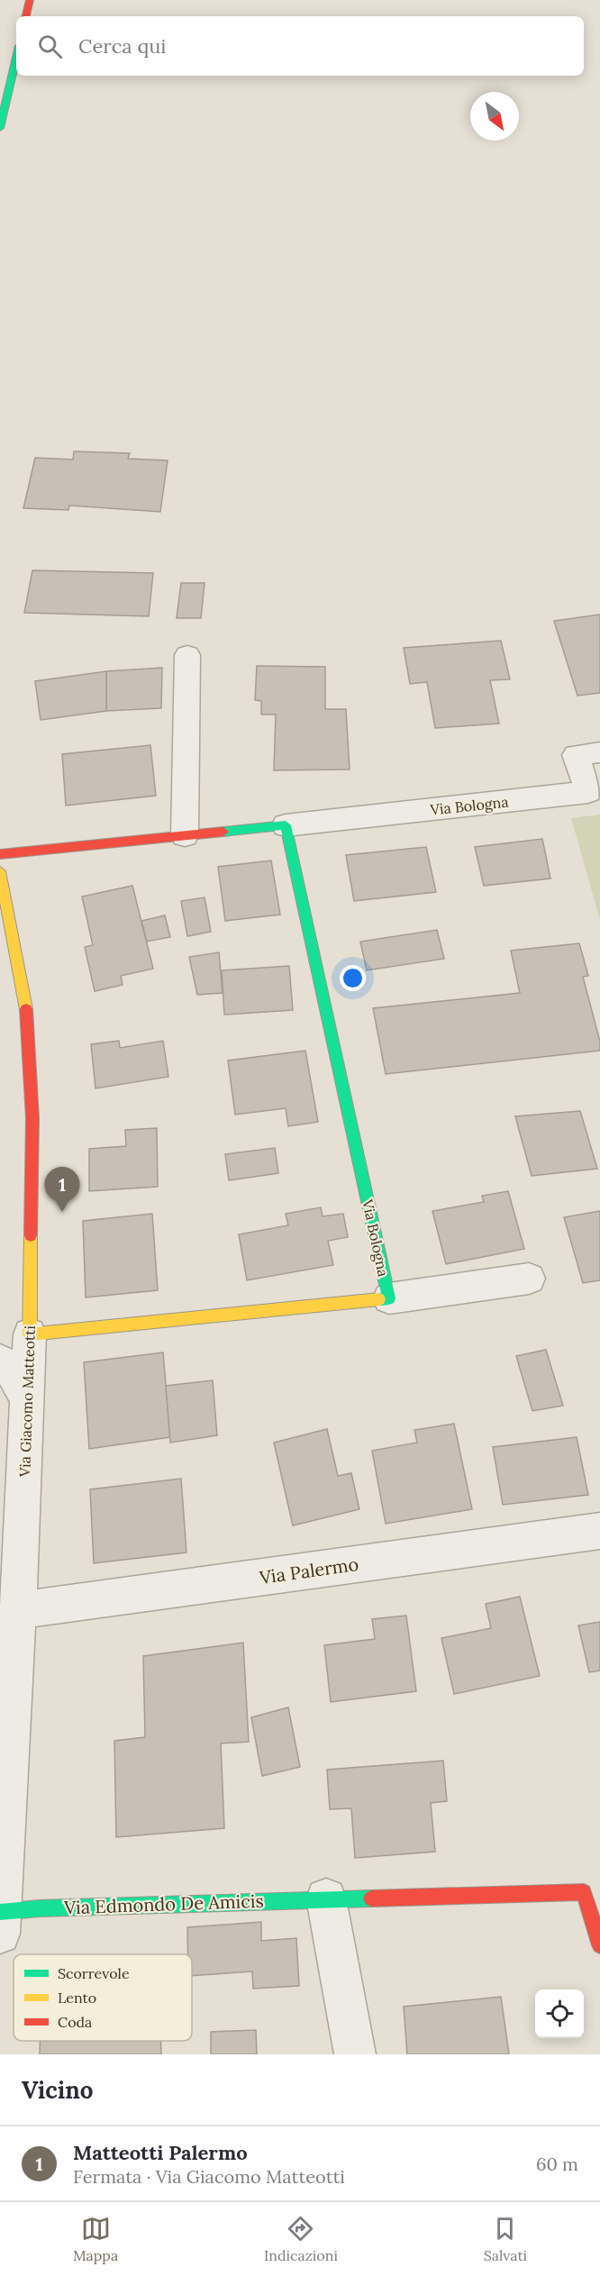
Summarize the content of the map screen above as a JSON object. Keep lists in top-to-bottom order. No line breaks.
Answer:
{"streets":{"street":["Via Bologna","Via Giacomo Matteotti","Via Palermo","Via Edmondo De Amicis"]},"crossings":[["Via Bologna","Via Giacomo Matteotti"],["Via Giacomo Matteotti","Via Palermo"],["Via Giacomo Matteotti","Via Edmondo De Amicis"]],"legend":["Scorrevole","Lento","Coda"],"north":"bottom right","page":{"search":"Cerca qui","pins":"1","heading":"Vicino","list":[{"mark":"1","name":"Matteotti Palermo","note":"Fermata · Via Giacomo Matteotti","value":"60 m"}],"nav":["Mappa","Indicazioni","Salvati"]}}
